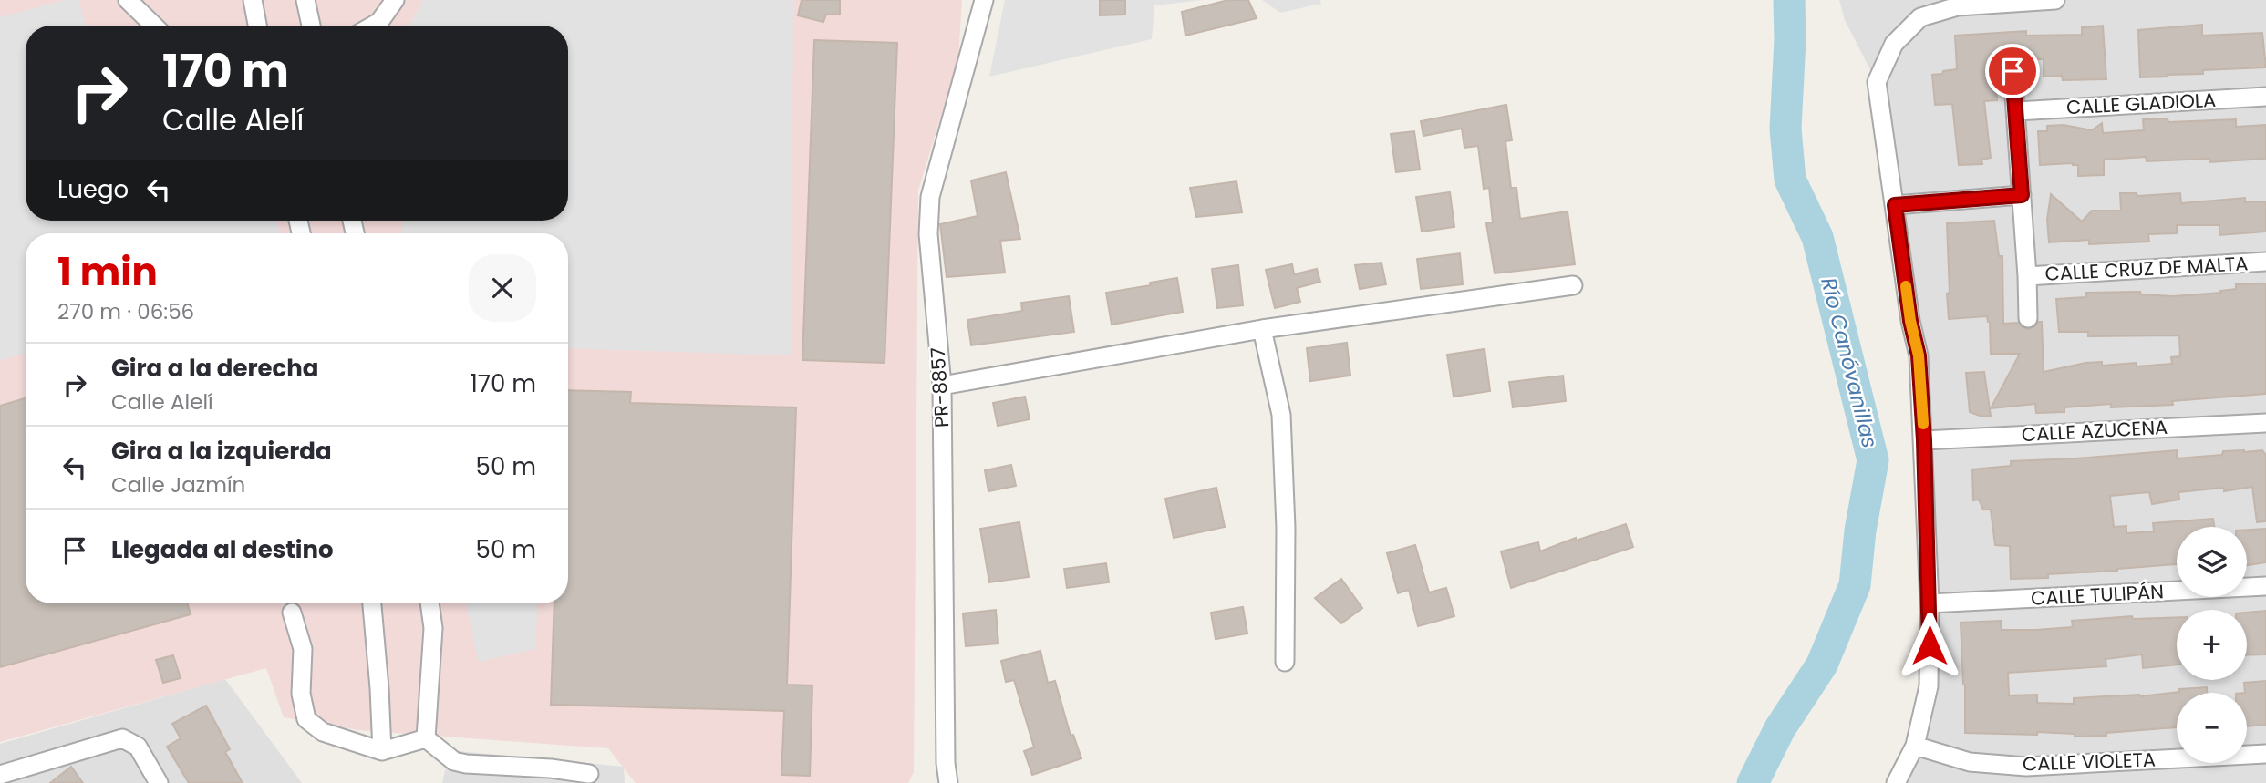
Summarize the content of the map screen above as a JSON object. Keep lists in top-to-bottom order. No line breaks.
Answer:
{"streets":{"street":["CALLE GLADIOLA","CALLE CRUZ DE MALTA","PR-8857","CALLE AZUCENA","CALLE TULIPÁN","CALLE VIOLETA"]},"water":["Río Canóvanillas"],"page":{"turn":["170 m","Calle Alelí"],"then":"Luego","heading":["1 min","270 m · 06:56"],"list":[{"name":"Gira a la derecha","note":"Calle Alelí","value":"170 m"},{"name":"Gira a la izquierda","note":"Calle Jazmín","value":"50 m"},{"name":"Llegada al destino","value":"50 m"}],"map_buttons":["+","−"]}}
